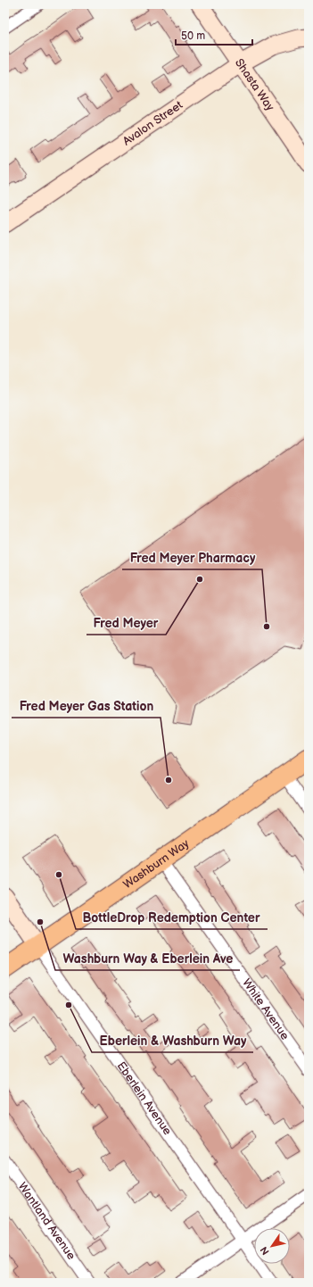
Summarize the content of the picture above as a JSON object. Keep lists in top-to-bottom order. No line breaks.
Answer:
{"streets":{"main road":["Washburn Way"],"street":["Shasta Way","Avalon Street","White Avenue","Eberlein Avenue","Wantland Avenue"]},"crossings":[["Shasta Way","Avalon Street"],["Washburn Way","White Avenue"],["Washburn Way","Eberlein Avenue"]],"places":["Fred Meyer","Fred Meyer Pharmacy","Fred Meyer Gas Station","BottleDrop Redemption Center","Washburn Way & Eberlein Ave","Eberlein & Washburn Way"],"scale_bar":"50 m","north":"bottom left"}
